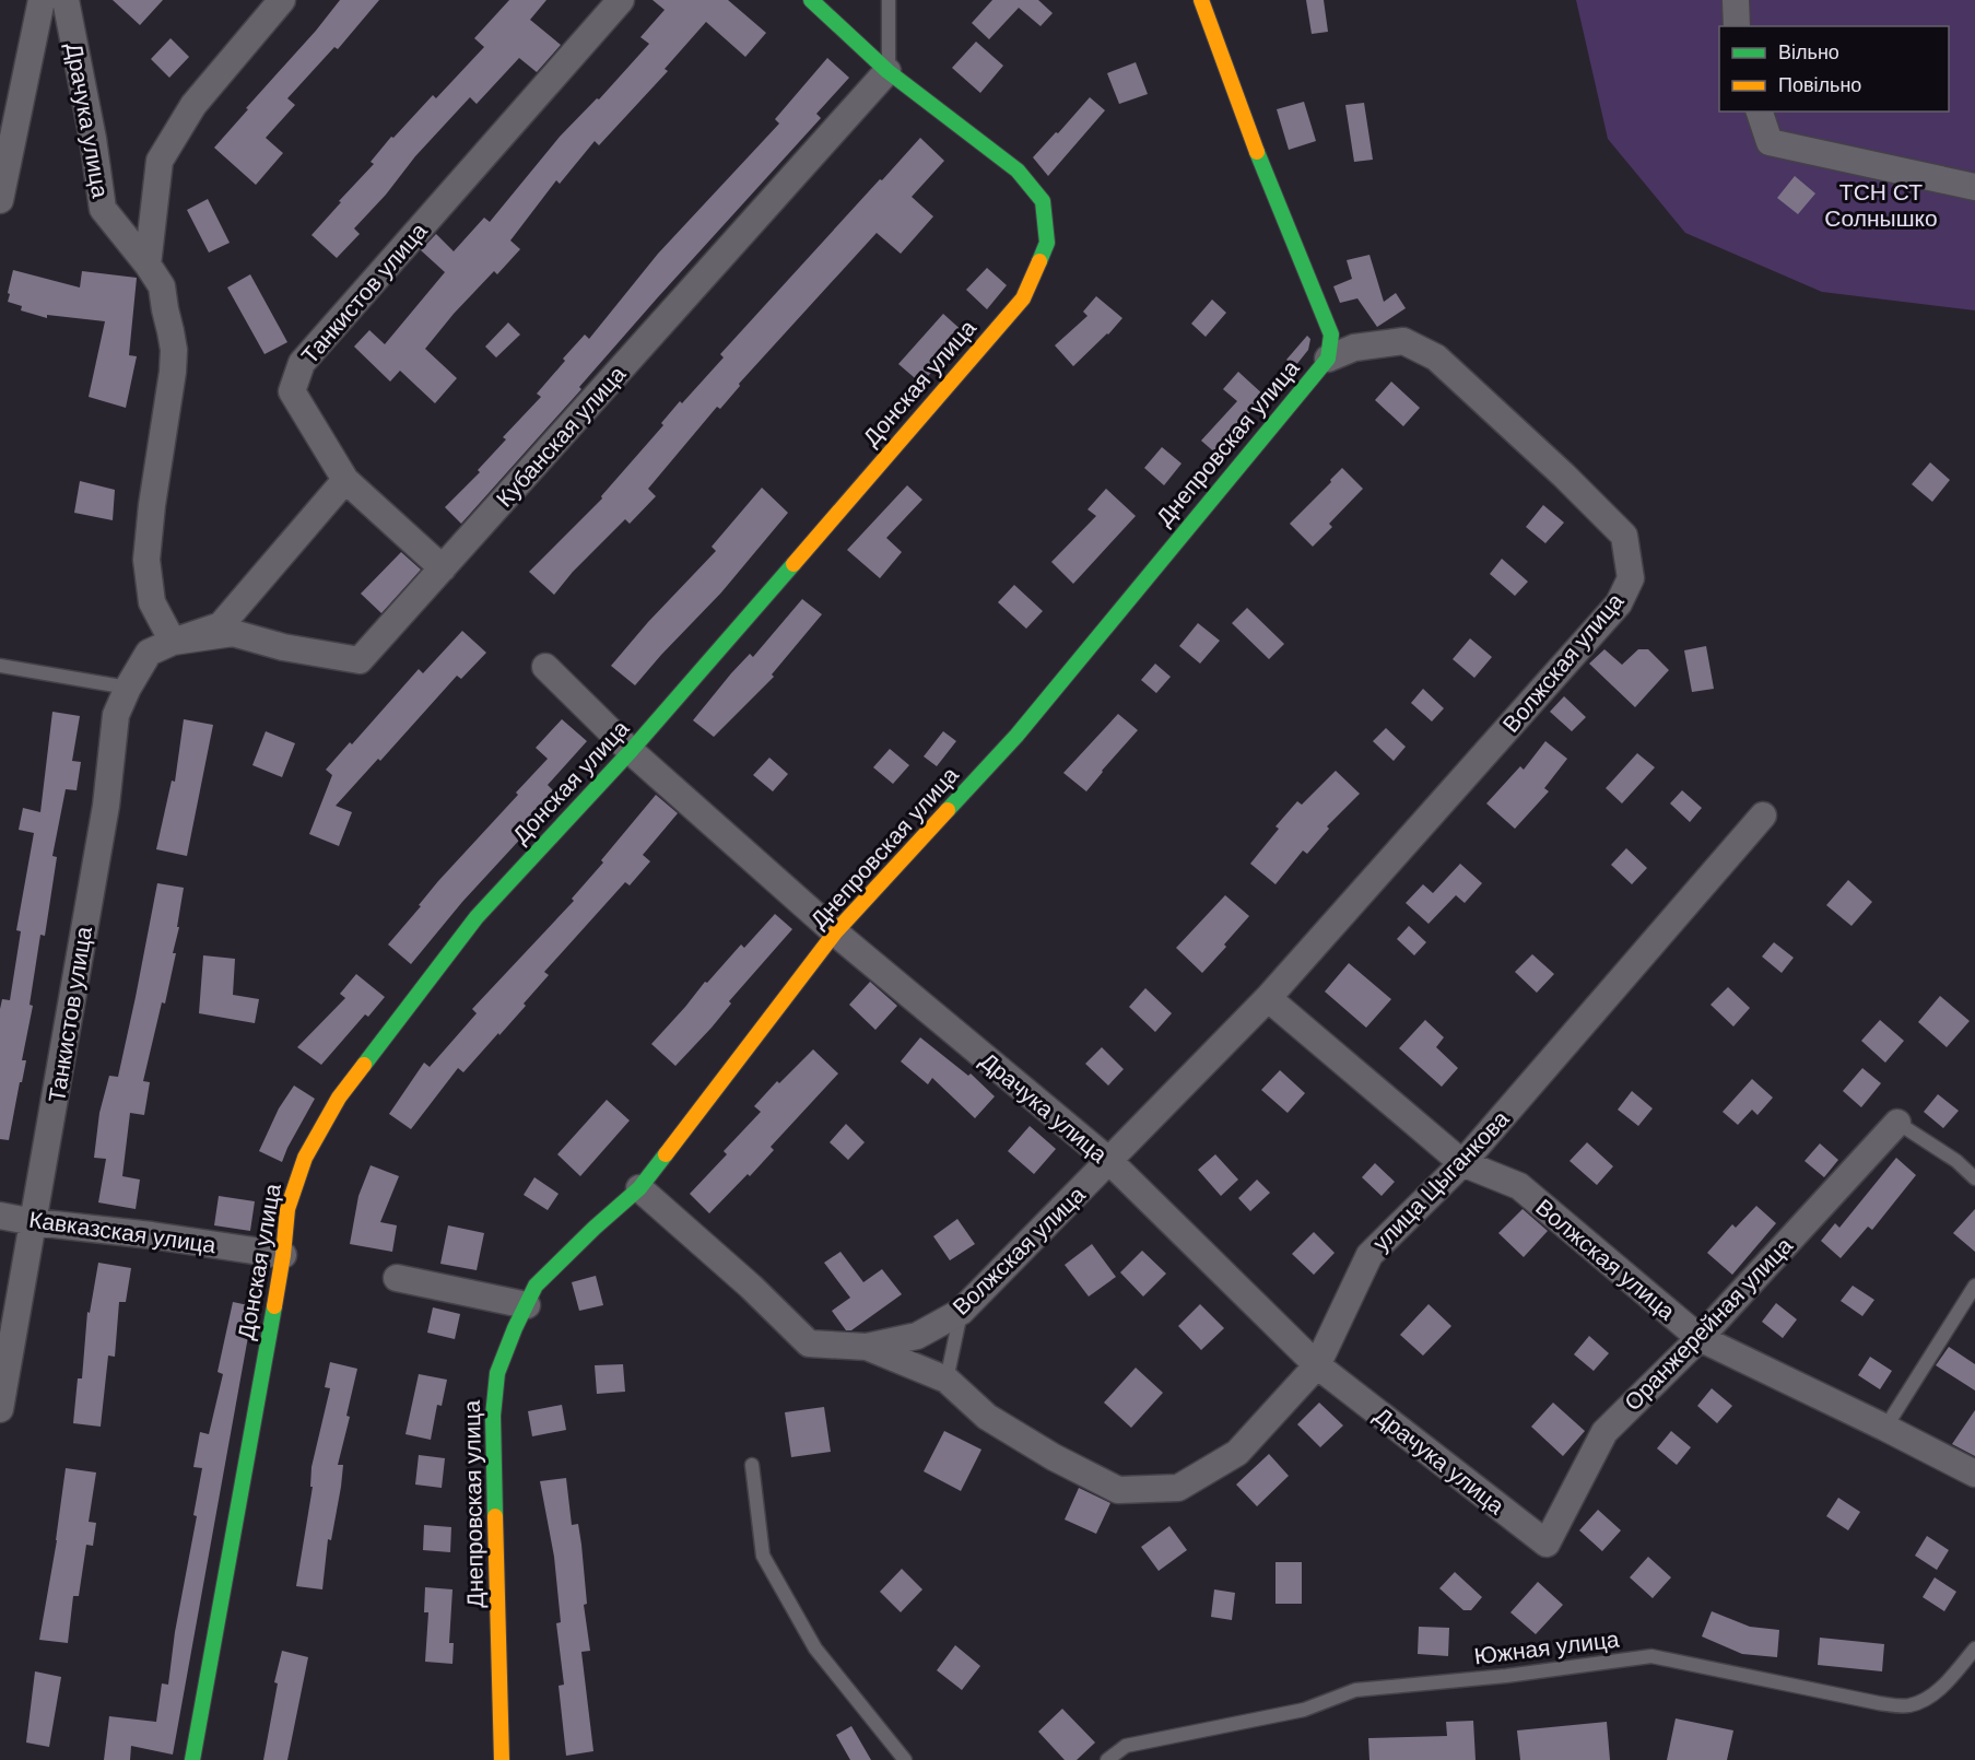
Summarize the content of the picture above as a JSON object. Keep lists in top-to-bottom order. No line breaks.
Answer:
{"streets":{"street":["Драчука улица","Танкистов улица","Донская улица","Кубанская улица","Днепровская улица","Волжская улица","улица Цыганкова","Кавказская улица","Оранжерейная улица"],"lane":["Южная улица"]},"crossings":[["Драчука улица","Донская улица"],["Драчука улица","Днепровская улица"],["Драчука улица","Волжская улица"],["Драчука улица","улица Цыганкова"],["Драчука улица","Оранжерейная улица"],["Танкистов улица","Кубанская улица"],["Танкистов улица","Кавказская улица"],["Донская улица","Кубанская улица"],["Донская улица","Кавказская улица"],["Днепровская улица","Волжская улица"],["Волжская улица","улица Цыганкова"],["Волжская улица","Оранжерейная улица"]],"parks":["ТСН СТ Солнышко"],"legend":["Вільно","Повільно"]}
